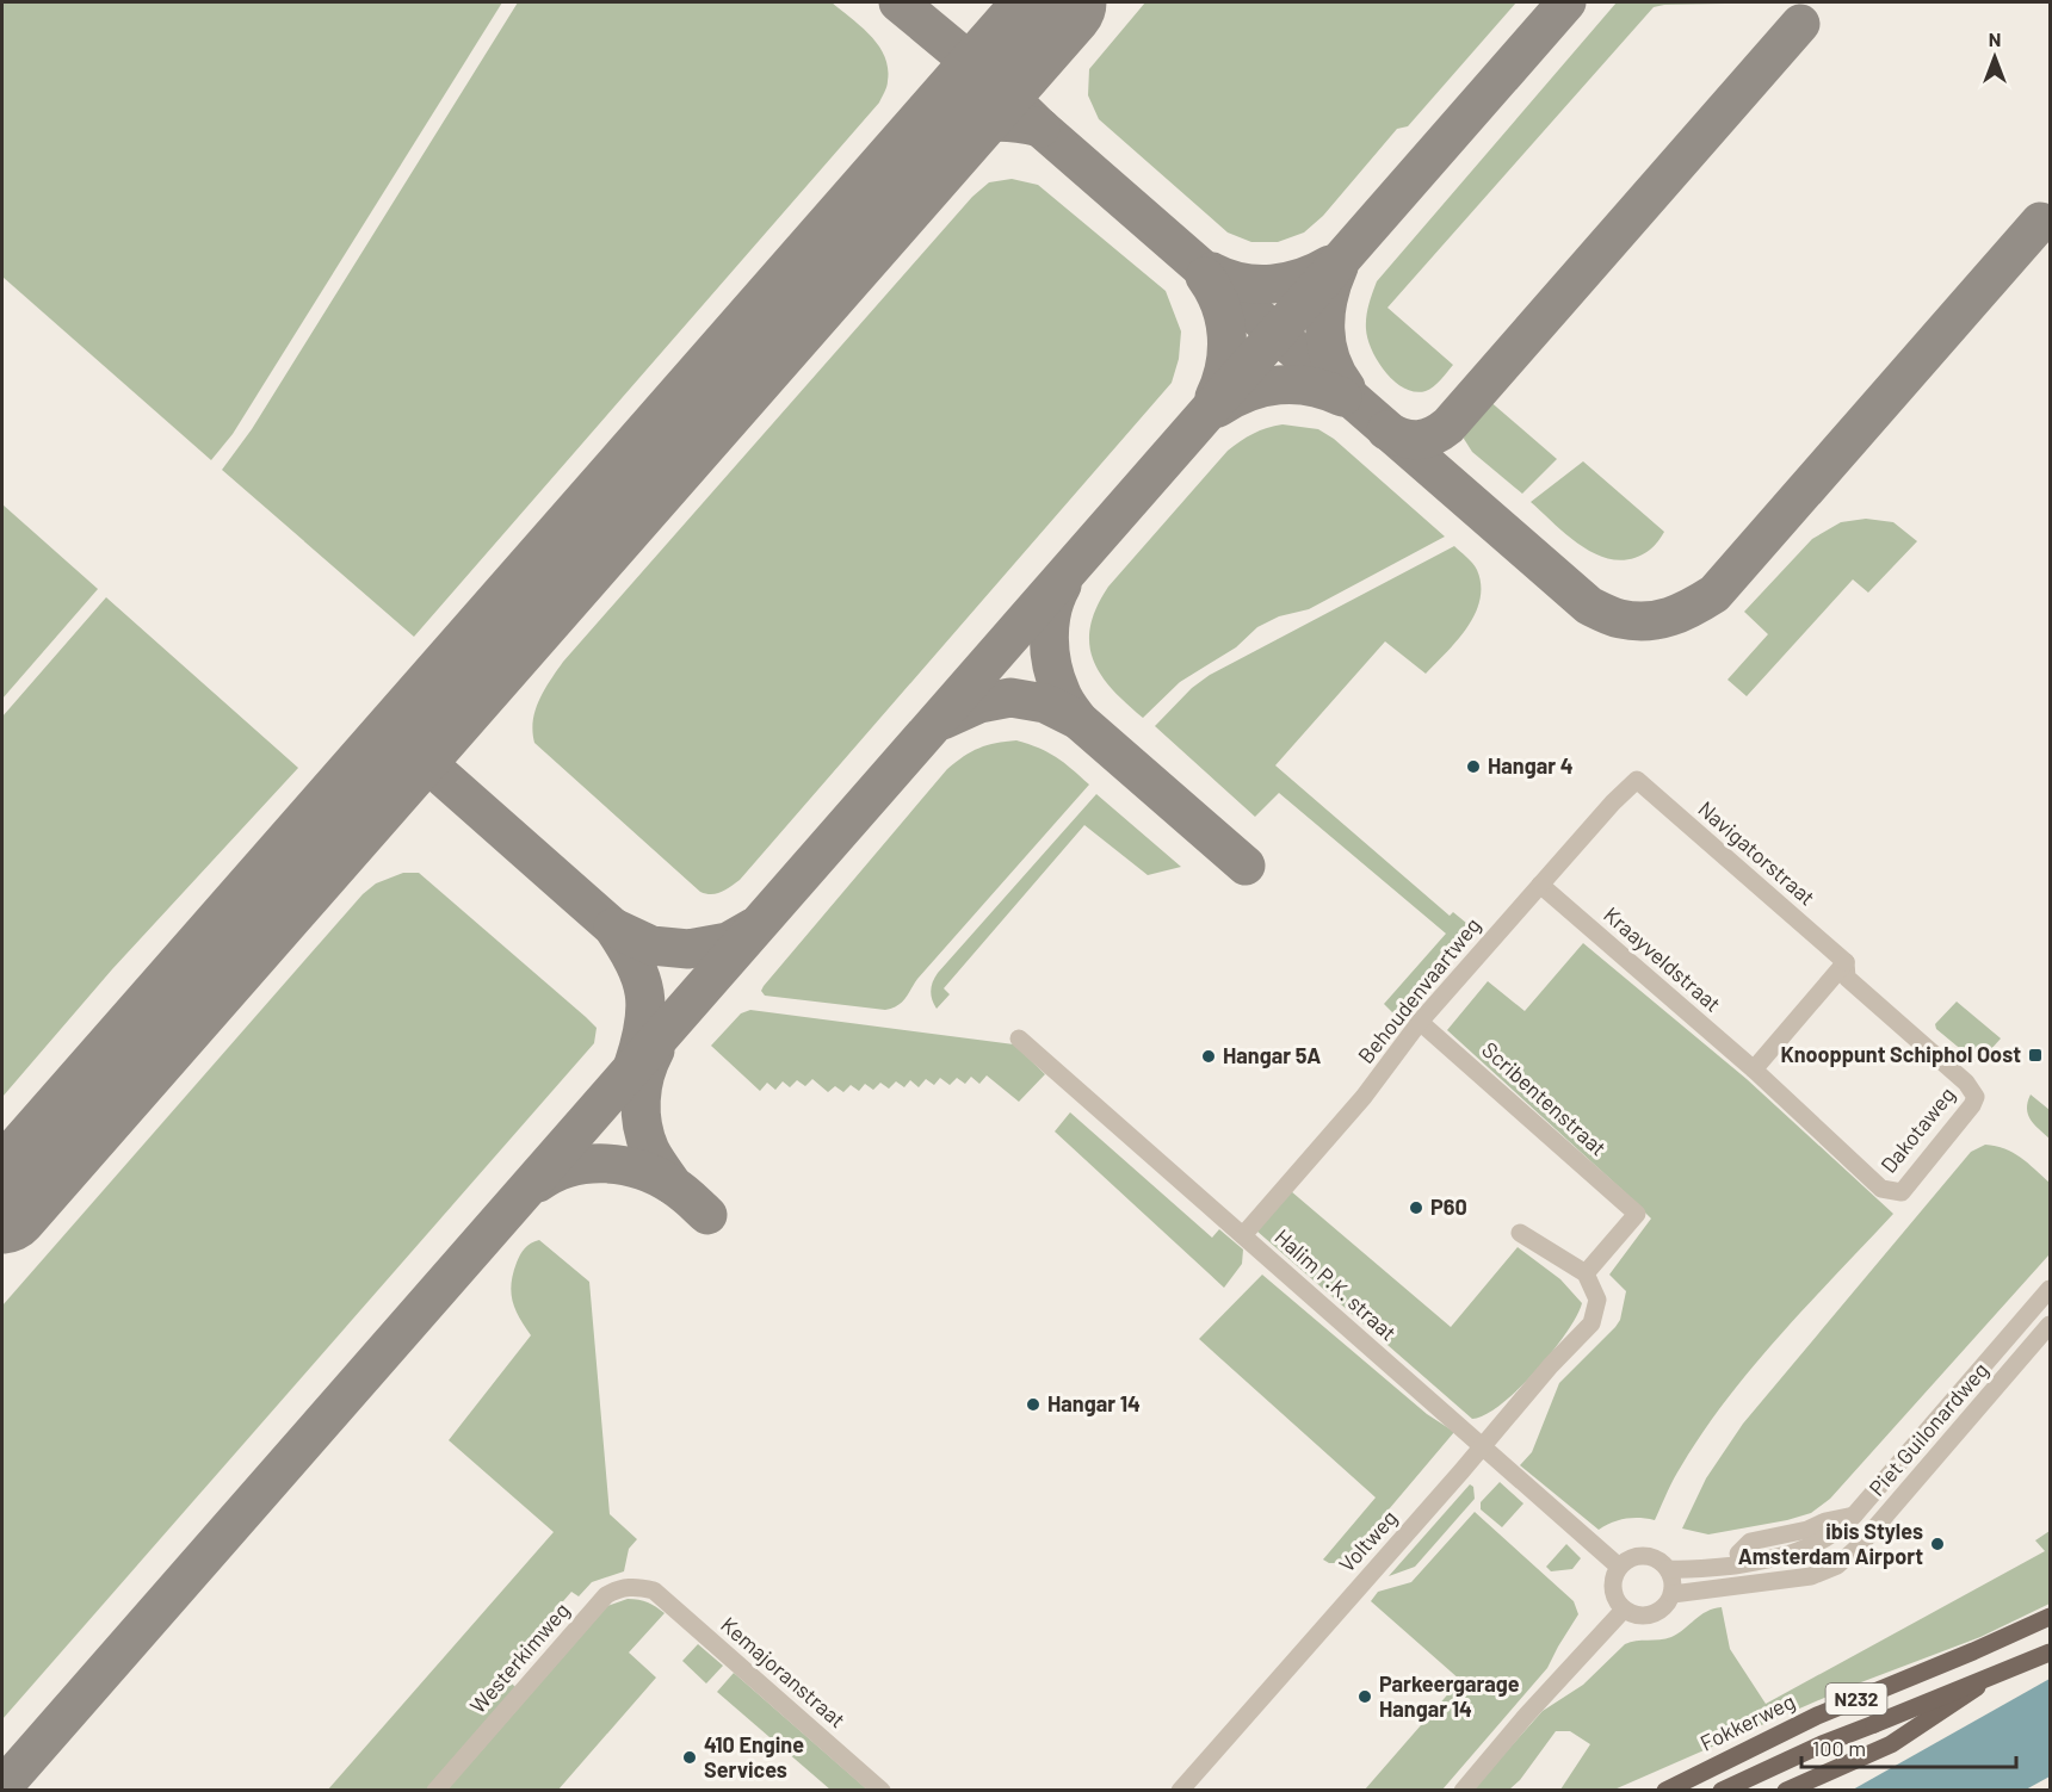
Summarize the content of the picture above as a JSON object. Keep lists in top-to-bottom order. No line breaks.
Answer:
{"streets":{"main road":["N232","Fokkerweg"],"street":["Navigatorstraat","Kraayveldstraat","Behoudenvaartweg","Scribentenstraat","Dakotaweg","Halim P.K. straat","Piet Guilonardweg","Voltweg","Westerkimweg","Kemajoranstraat"]},"crossings":[["Navigatorstraat","Behoudenvaartweg"],["Navigatorstraat","Dakotaweg"],["Kraayveldstraat","Behoudenvaartweg"],["Kraayveldstraat","Dakotaweg"],["Behoudenvaartweg","Scribentenstraat"],["Behoudenvaartweg","Halim P.K. straat"],["Scribentenstraat","Voltweg"],["Halim P.K. straat","Piet Guilonardweg"],["Halim P.K. straat","Voltweg"],["Westerkimweg","Kemajoranstraat"]],"places":{"other":["Hangar 4","Hangar 5A","P60","Hangar 14","ibis Styles Amsterdam Airport","Parkeergarage Hangar 14","410 Engine Services"],"transit":["Knooppunt Schiphol Oost"]},"scale_bar":"100 m","north":"top"}
